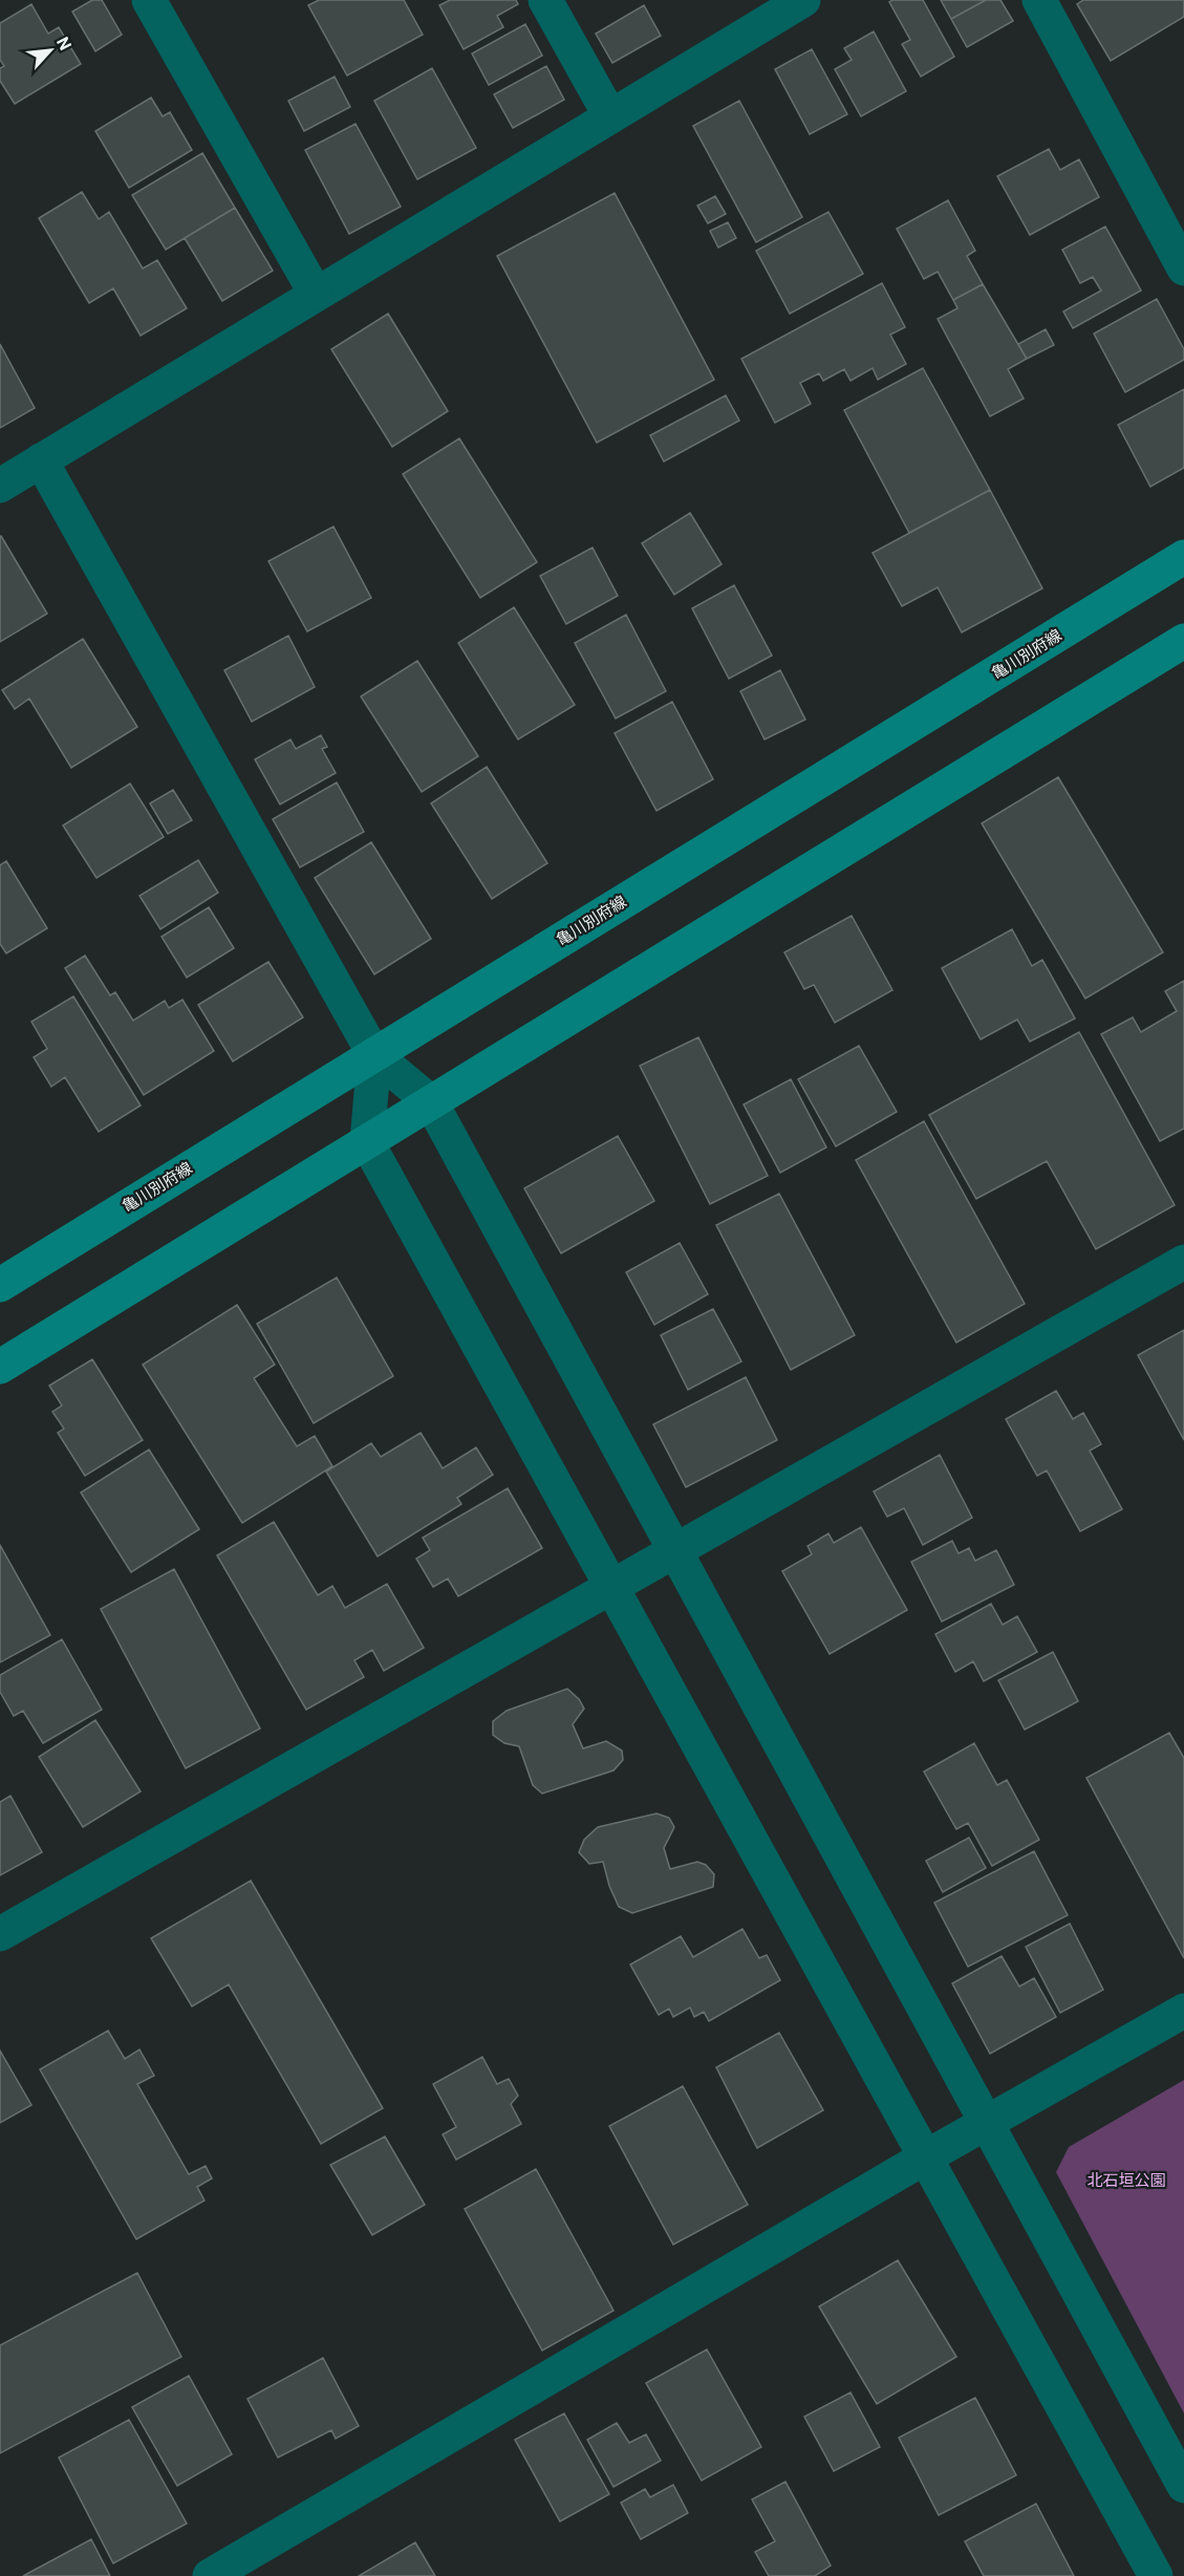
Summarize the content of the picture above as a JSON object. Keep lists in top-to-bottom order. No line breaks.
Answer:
{"streets":{"main road":["亀川別府線"]},"parks":["北石垣公園"],"north":"top right"}
